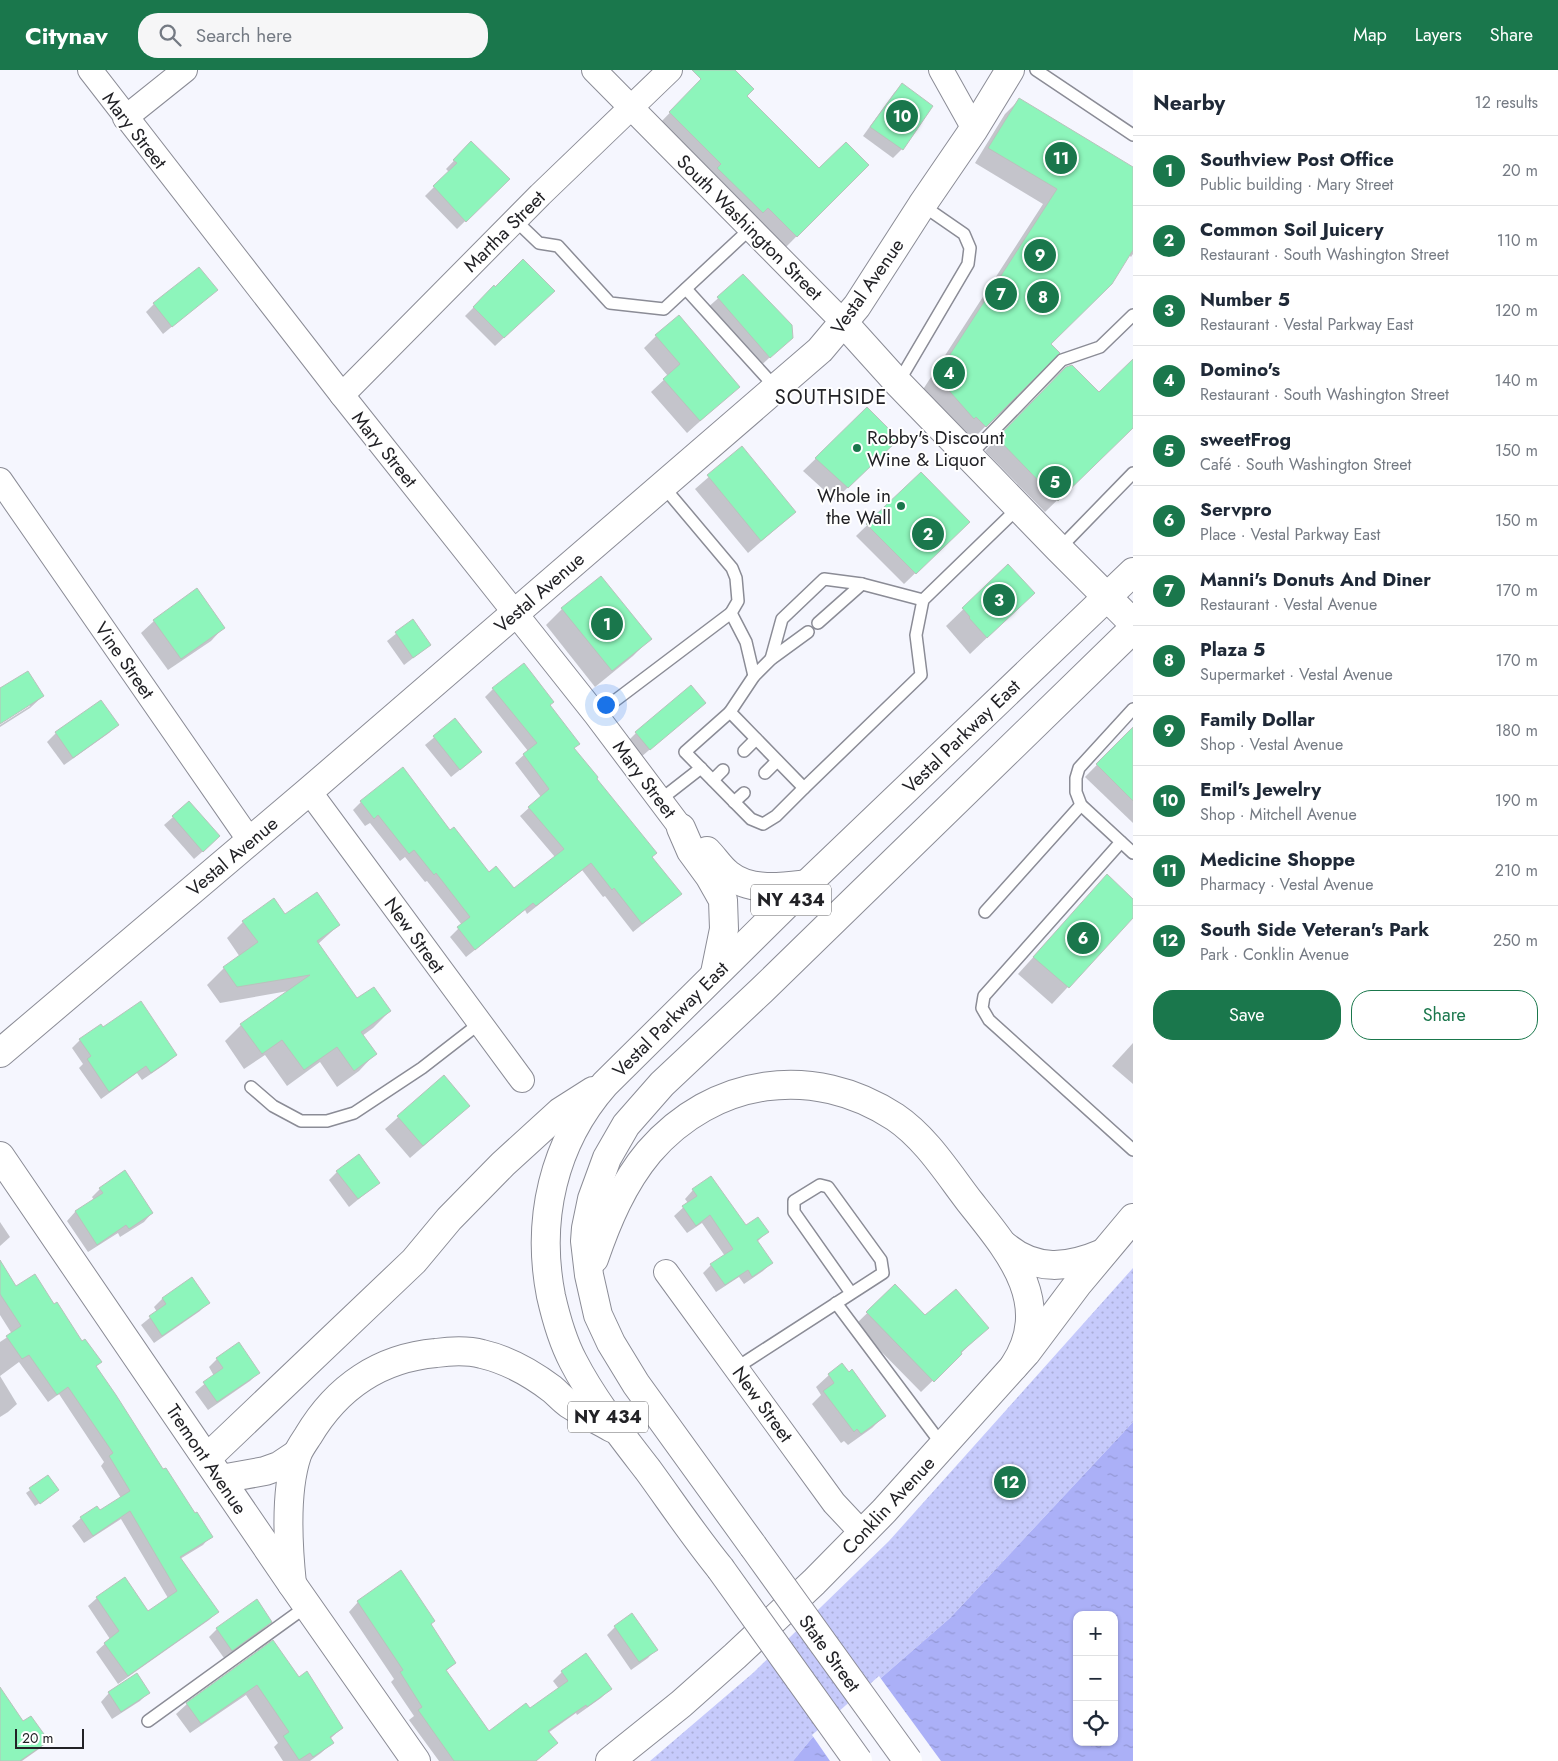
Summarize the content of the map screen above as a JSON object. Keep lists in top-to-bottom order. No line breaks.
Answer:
{"streets":{"main road":["South Washington Street","Vestal Avenue","Vestal Parkway East","NY 434","Tremont Avenue","Conklin Avenue","State Street"],"street":["Mary Street","Martha Street","Vine Street","New Street"]},"crossings":[["Mary Street","Martha Street"],["Mary Street","Vestal Avenue"],["South Washington Street","Martha Street"],["South Washington Street","Vestal Avenue"],["South Washington Street","Vestal Parkway East"],["Vestal Avenue","Vine Street"],["Vestal Avenue","New Street"],["NY 434","State Street"],["New Street","Conklin Avenue"]],"districts":["SOUTHSIDE"],"places":["Robby's Discount Wine & Liquor","Whole in the Wall"],"scale_bar":"20 m","page":{"header":"Citynav","search":"Search here","nav":["Map","Layers","Share"],"heading":["Nearby","12 results"],"pins":["10","11","9","7","8","4","5","2","3","1","6","12"],"list":[{"mark":"1","name":"Southview Post Office","note":"Public building · Mary Street","value":"20 m"},{"mark":"2","name":"Common Soil Juicery","note":"Restaurant · South Washington Street","value":"110 m"},{"mark":"3","name":"Number 5","note":"Restaurant · Vestal Parkway East","value":"120 m"},{"mark":"4","name":"Domino's","note":"Restaurant · South Washington Street","value":"140 m"},{"mark":"5","name":"sweetFrog","note":"Café · South Washington Street","value":"150 m"},{"mark":"6","name":"Servpro","note":"Place · Vestal Parkway East","value":"150 m"},{"mark":"7","name":"Manni's Donuts And Diner","note":"Restaurant · Vestal Avenue","value":"170 m"},{"mark":"8","name":"Plaza 5","note":"Supermarket · Vestal Avenue","value":"170 m"},{"mark":"9","name":"Family Dollar","note":"Shop · Vestal Avenue","value":"180 m"},{"mark":"10","name":"Emil's Jewelry","note":"Shop · Mitchell Avenue","value":"190 m"},{"mark":"11","name":"Medicine Shoppe","note":"Pharmacy · Vestal Avenue","value":"210 m"},{"mark":"12","name":"South Side Veteran's Park","note":"Park · Conklin Avenue","value":"250 m"}],"buttons":["Save","Share"],"map_buttons":["+","−"],"scale":"20 m"}}
